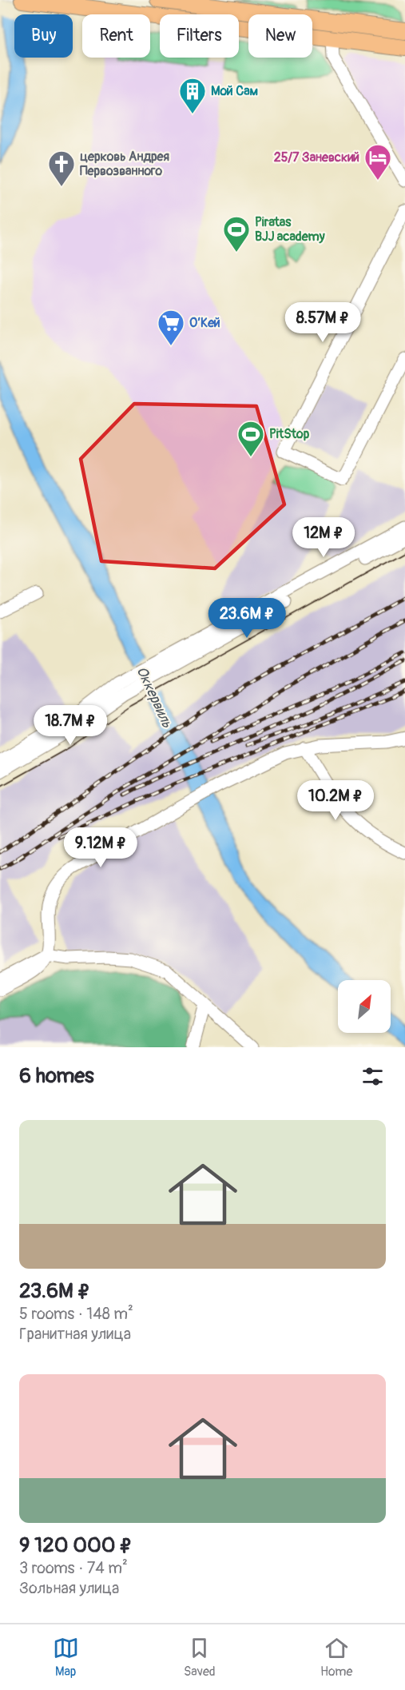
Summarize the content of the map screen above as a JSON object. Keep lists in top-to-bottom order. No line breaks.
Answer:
{"water":["Оккервиль"],"places":{"building":["Мой Сам"],"hotel":["25/7 Заневский"],"church":["церковь Андрея Первозванного"],"sports":["Piratas BJJ academy","PitStop"],"supermarket":["О’Кей"]},"north":"top right","page":{"chip":["Buy","Rent","Filters","New"],"price":["8.57M ₽","12M ₽","23.6M ₽","18.7M ₽","10.2M ₽","9.12M ₽"],"heading":"6 homes","list":[{"name":"23.6M ₽","note":"5 rooms · 148 m² · Гранитная улица"},{"name":"9 120 000 ₽","note":"3 rooms · 74 m² · Зольная улица"}],"tabs":["Map","Saved","Home"]}}
